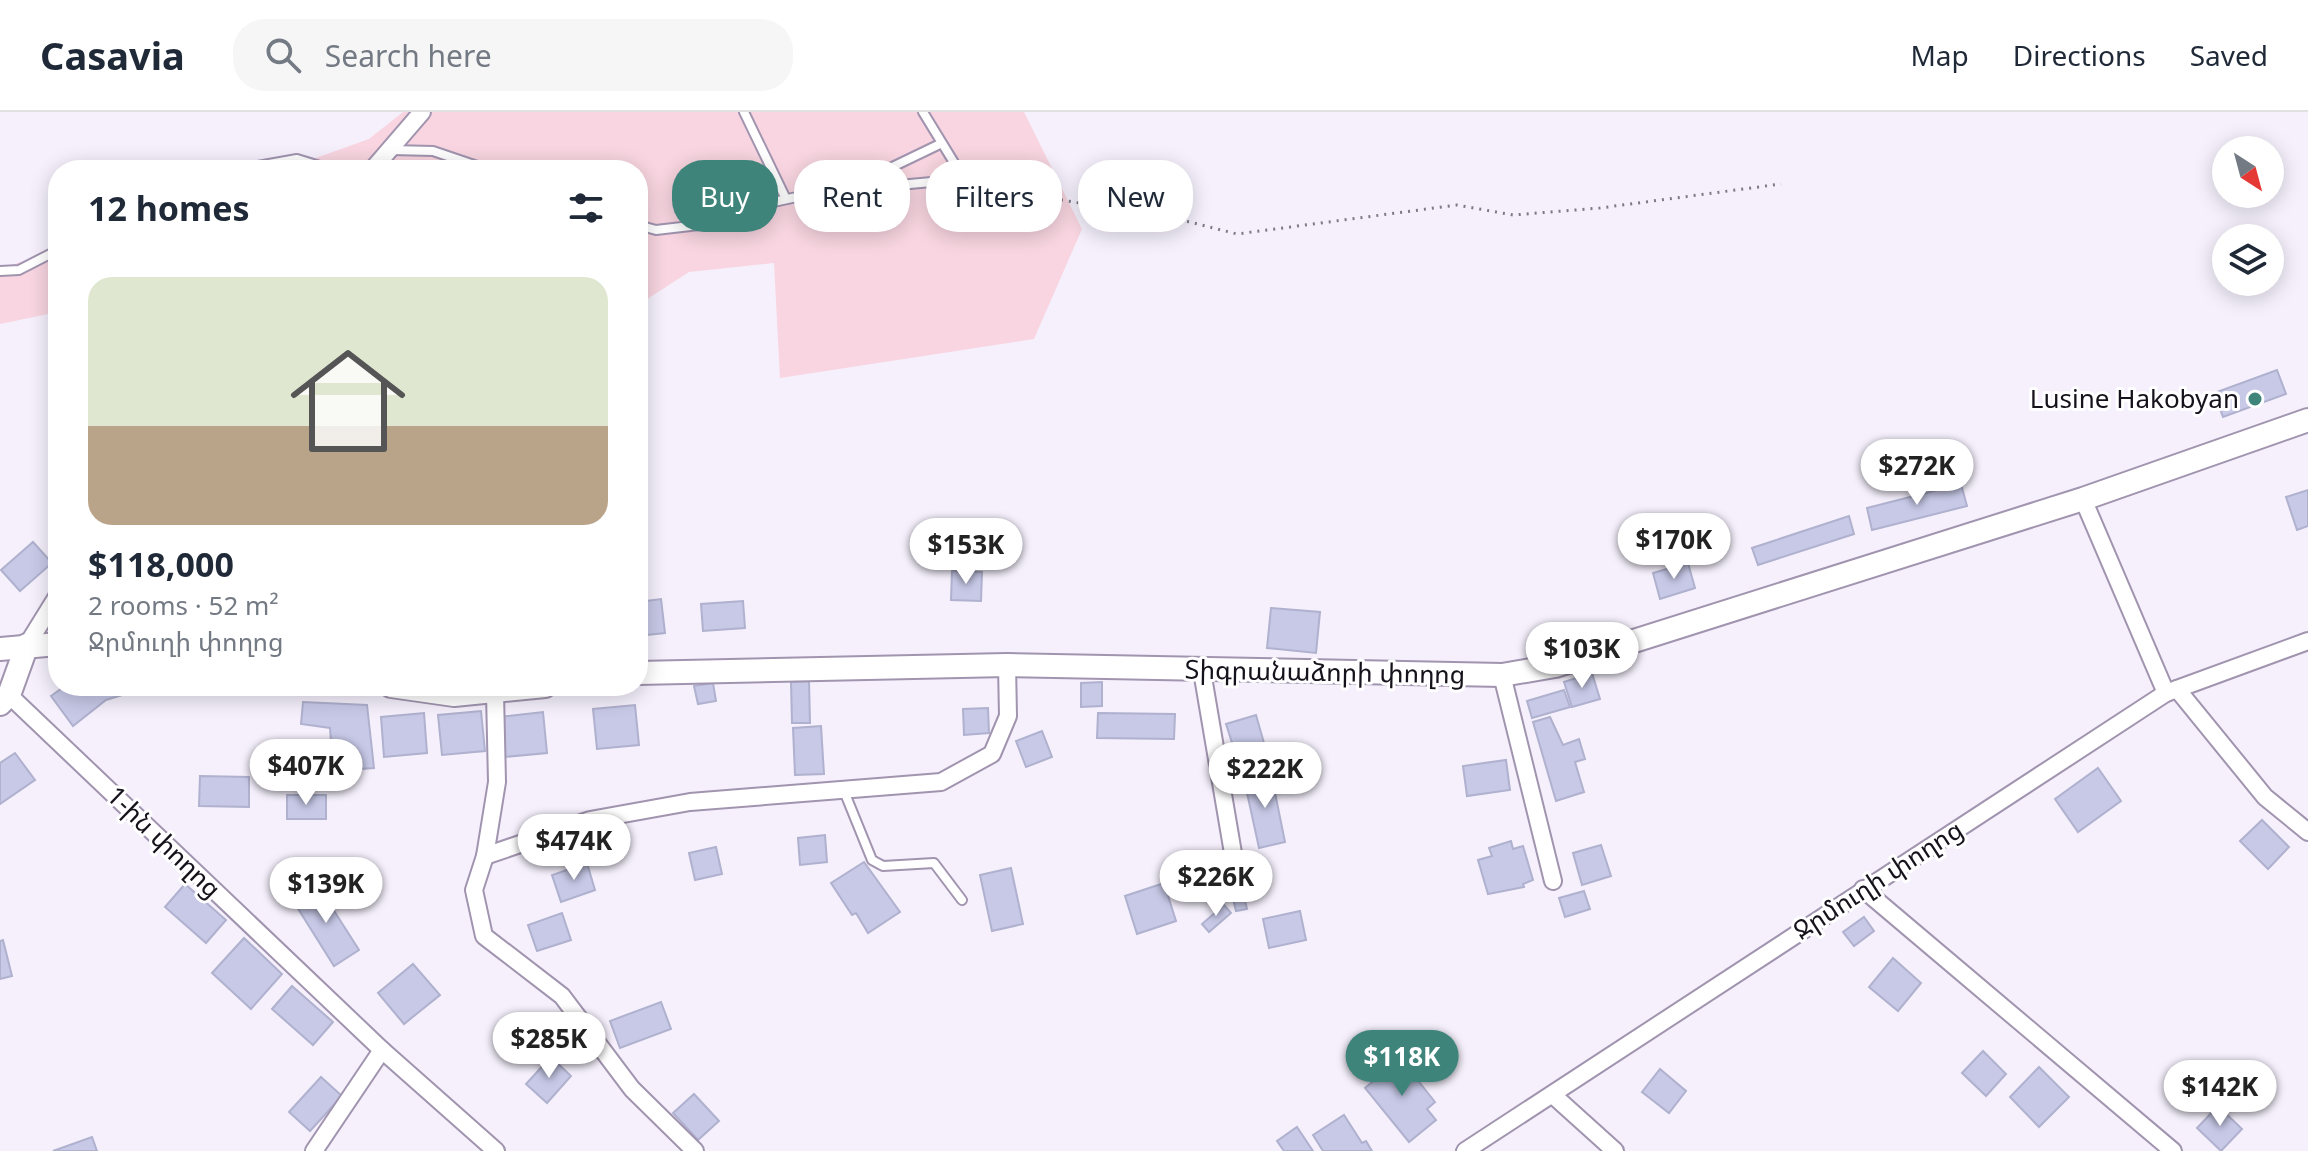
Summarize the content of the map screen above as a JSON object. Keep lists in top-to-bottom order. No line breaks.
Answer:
{"streets":{"main road":["Տիգրանաձորի փողոց"],"street":["1-ին փողոց","Ջրմուղի փողոց"]},"places":["Lusine Hakobyan"],"north":"bottom right","page":{"header":"Casavia","search":"Search here","nav":["Map","Directions","Saved"],"chip":["Buy","Rent","Filters","New"],"heading":"12 homes","list":[{"name":"$118,000","note":"2 rooms · 52 m² · Ջրմուղի փողոց"}],"price":["$272K","$170K","$153K","$103K","$407K","$222K","$474K","$226K","$139K","$285K","$118K","$142K"]}}
